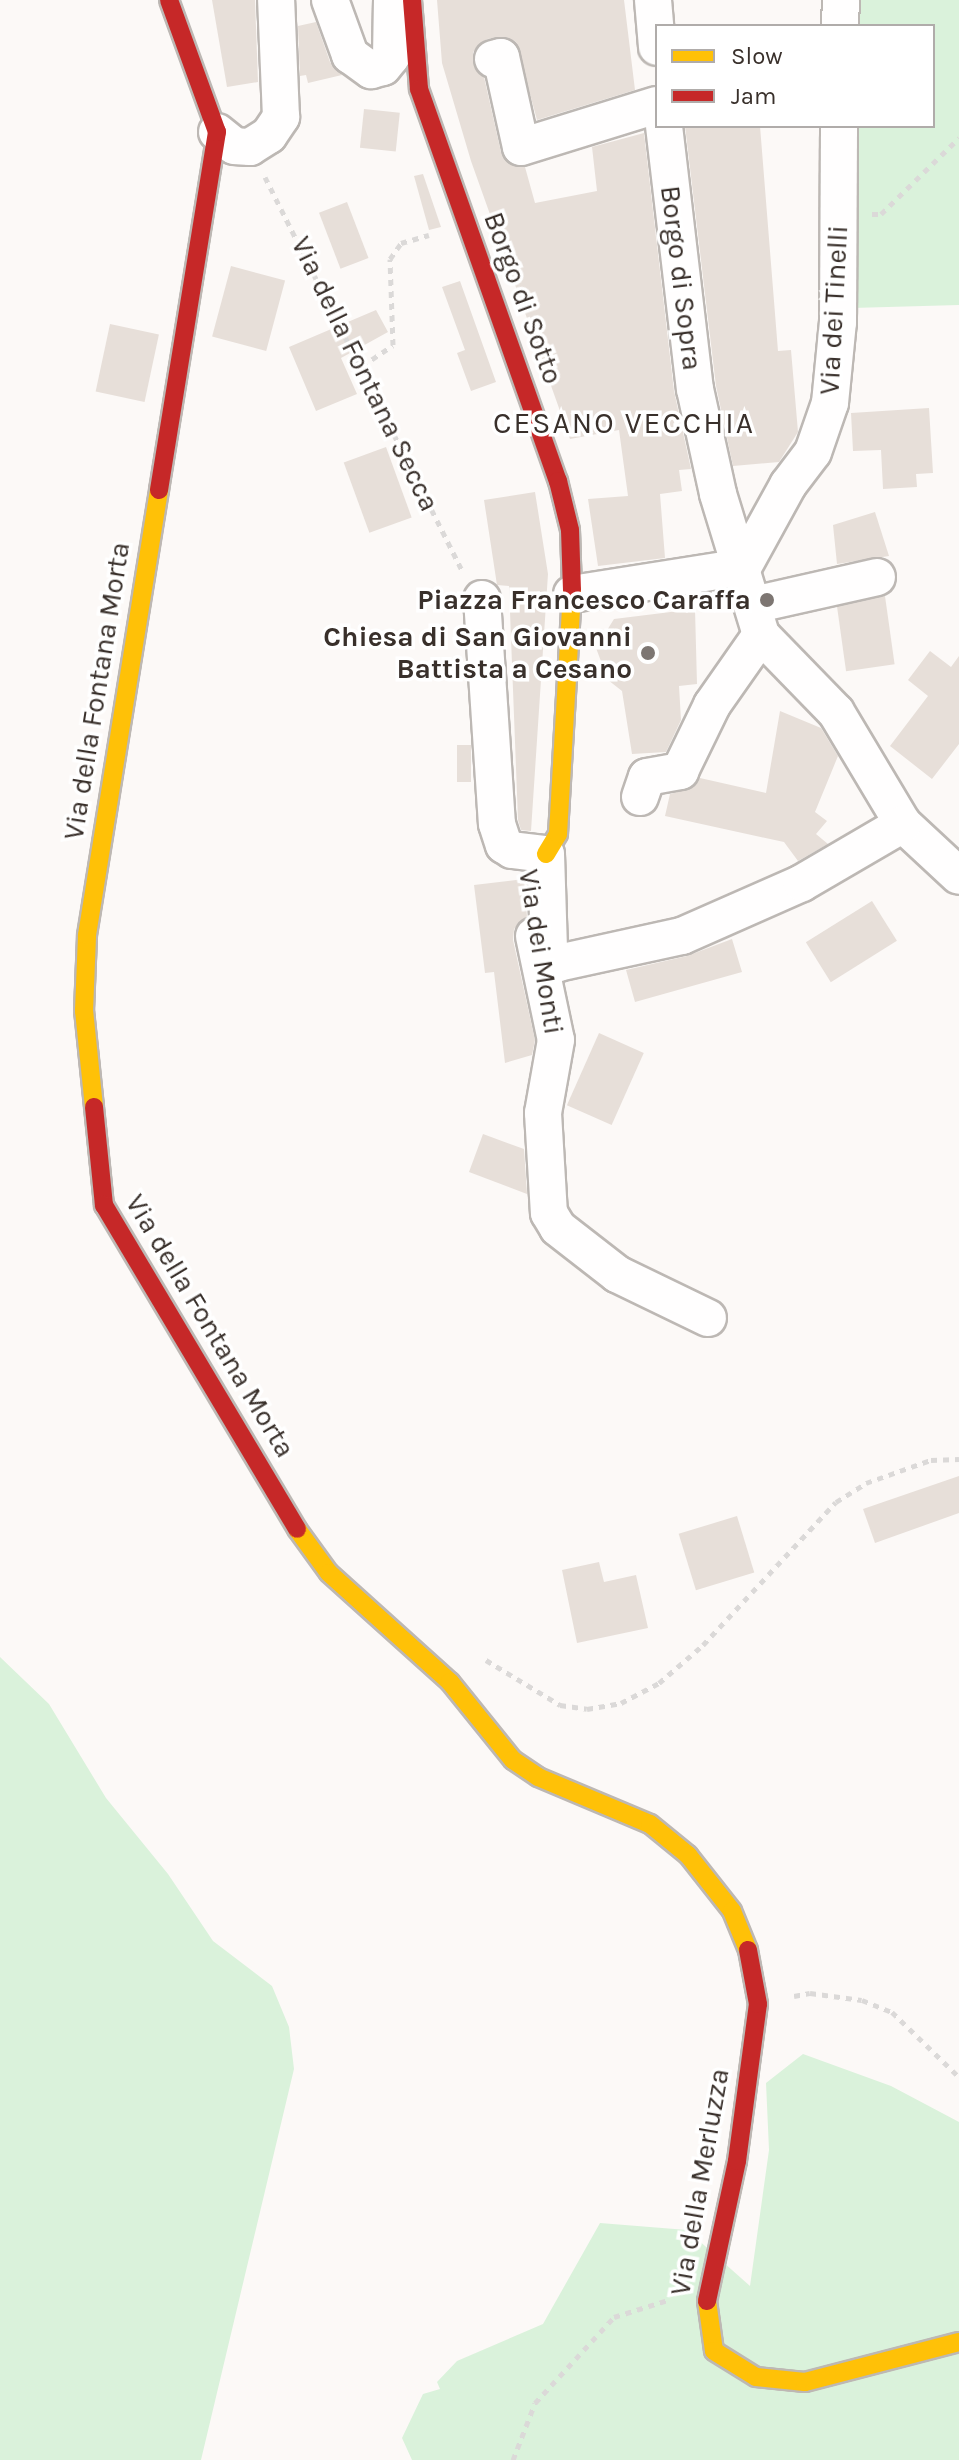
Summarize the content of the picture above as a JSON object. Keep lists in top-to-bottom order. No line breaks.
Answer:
{"streets":{"street":["Borgo di Sopra","Borgo di Sotto","Via dei Tinelli","Via della Fontana Morta","Via dei Monti","Via della Merluzza"],"path":["Via della Fontana Secca"]},"crossings":[["Borgo di Sopra","Via dei Tinelli"],["Borgo di Sotto","Via dei Monti"],["Via della Fontana Morta","Via della Merluzza"]],"districts":["CESANO VECCHIA"],"places":["Piazza Francesco Caraffa","Chiesa di San Giovanni Battista a Cesano"],"legend":["Slow","Jam"]}
